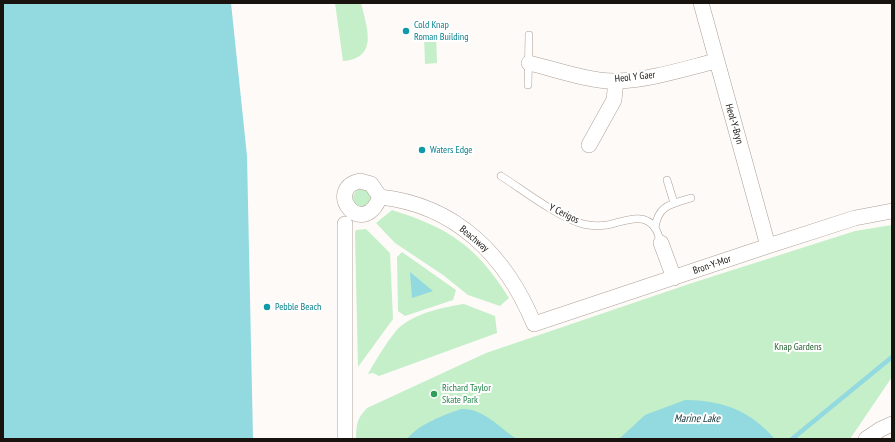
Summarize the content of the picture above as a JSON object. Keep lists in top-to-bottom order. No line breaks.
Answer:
{"streets":{"street":["Heol Y Gaer","Heol-Y-Bryn","Beachway","Bron-Y-Mor"],"lane":["Y Cerigos"]},"crossings":[["Heol Y Gaer","Heol-Y-Bryn"],["Heol-Y-Bryn","Bron-Y-Mor"],["Beachway","Bron-Y-Mor"]],"water":["Marine Lake"],"parks":["Knap Gardens"],"places":["Cold Knap Roman Building","Waters Edge","Pebble Beach","Richard Taylor Skate Park"]}
